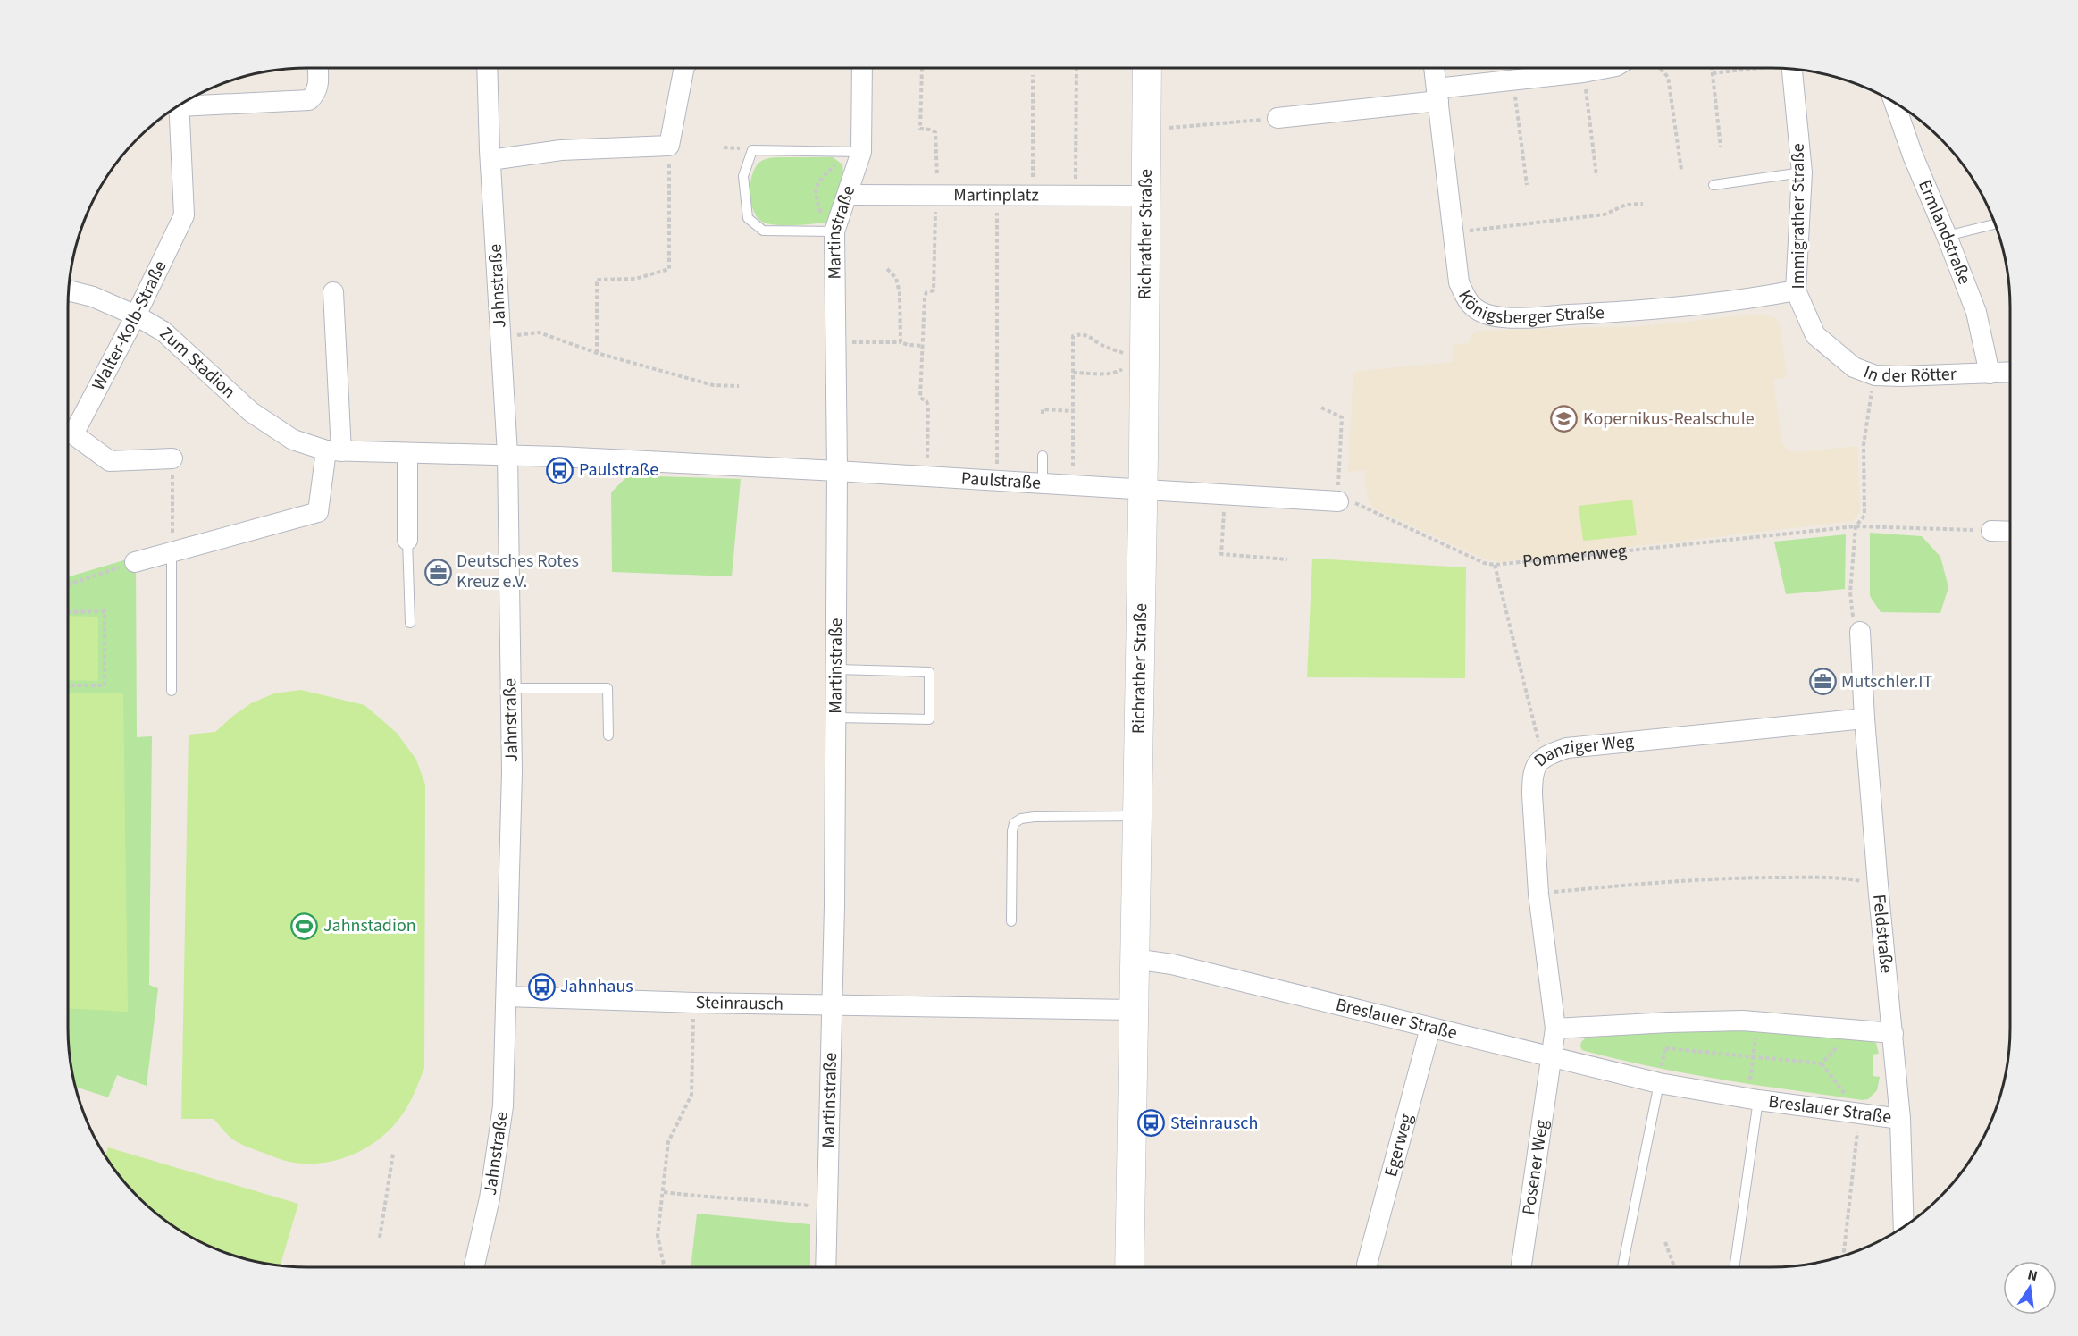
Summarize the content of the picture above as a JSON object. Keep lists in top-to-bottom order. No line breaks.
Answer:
{"streets":{"street":["Martinplatz","Immigrather Straße","Ermlandstraße","Martinstraße","Richrather Straße","Jahnstraße","Königsberger Straße","Walter-Kolb-Straße","Zum Stadion","In der Rötter","Paulstraße","Danziger Weg","Feldstraße","Steinrausch","Breslauer Straße","Egerweg","Posener Weg"],"path":["Pommernweg"]},"crossings":[["Martinplatz","Martinstraße"],["Martinplatz","Richrather Straße"],["Immigrather Straße","Königsberger Straße"],["Immigrather Straße","In der Rötter"],["Ermlandstraße","In der Rötter"],["Martinstraße","Paulstraße"],["Martinstraße","Steinrausch"],["Richrather Straße","Paulstraße"],["Richrather Straße","Steinrausch"],["Richrather Straße","Breslauer Straße"],["Jahnstraße","Zum Stadion"],["Jahnstraße","Paulstraße"],["Jahnstraße","Steinrausch"],["Walter-Kolb-Straße","Zum Stadion"],["Zum Stadion","Paulstraße"],["Danziger Weg","Feldstraße"],["Danziger Weg","Breslauer Straße"],["Danziger Weg","Posener Weg"],["Feldstraße","Breslauer Straße"],["Breslauer Straße","Egerweg"],["Breslauer Straße","Posener Weg"]],"places":{"school or university":["Kopernikus-Realschule"],"bus stop":["Paulstraße","Jahnhaus","Steinrausch"],"office":["Deutsches Rotes Kreuz e.V.","Mutschler.IT"],"sports":["Jahnstadion"]},"north":"top"}
